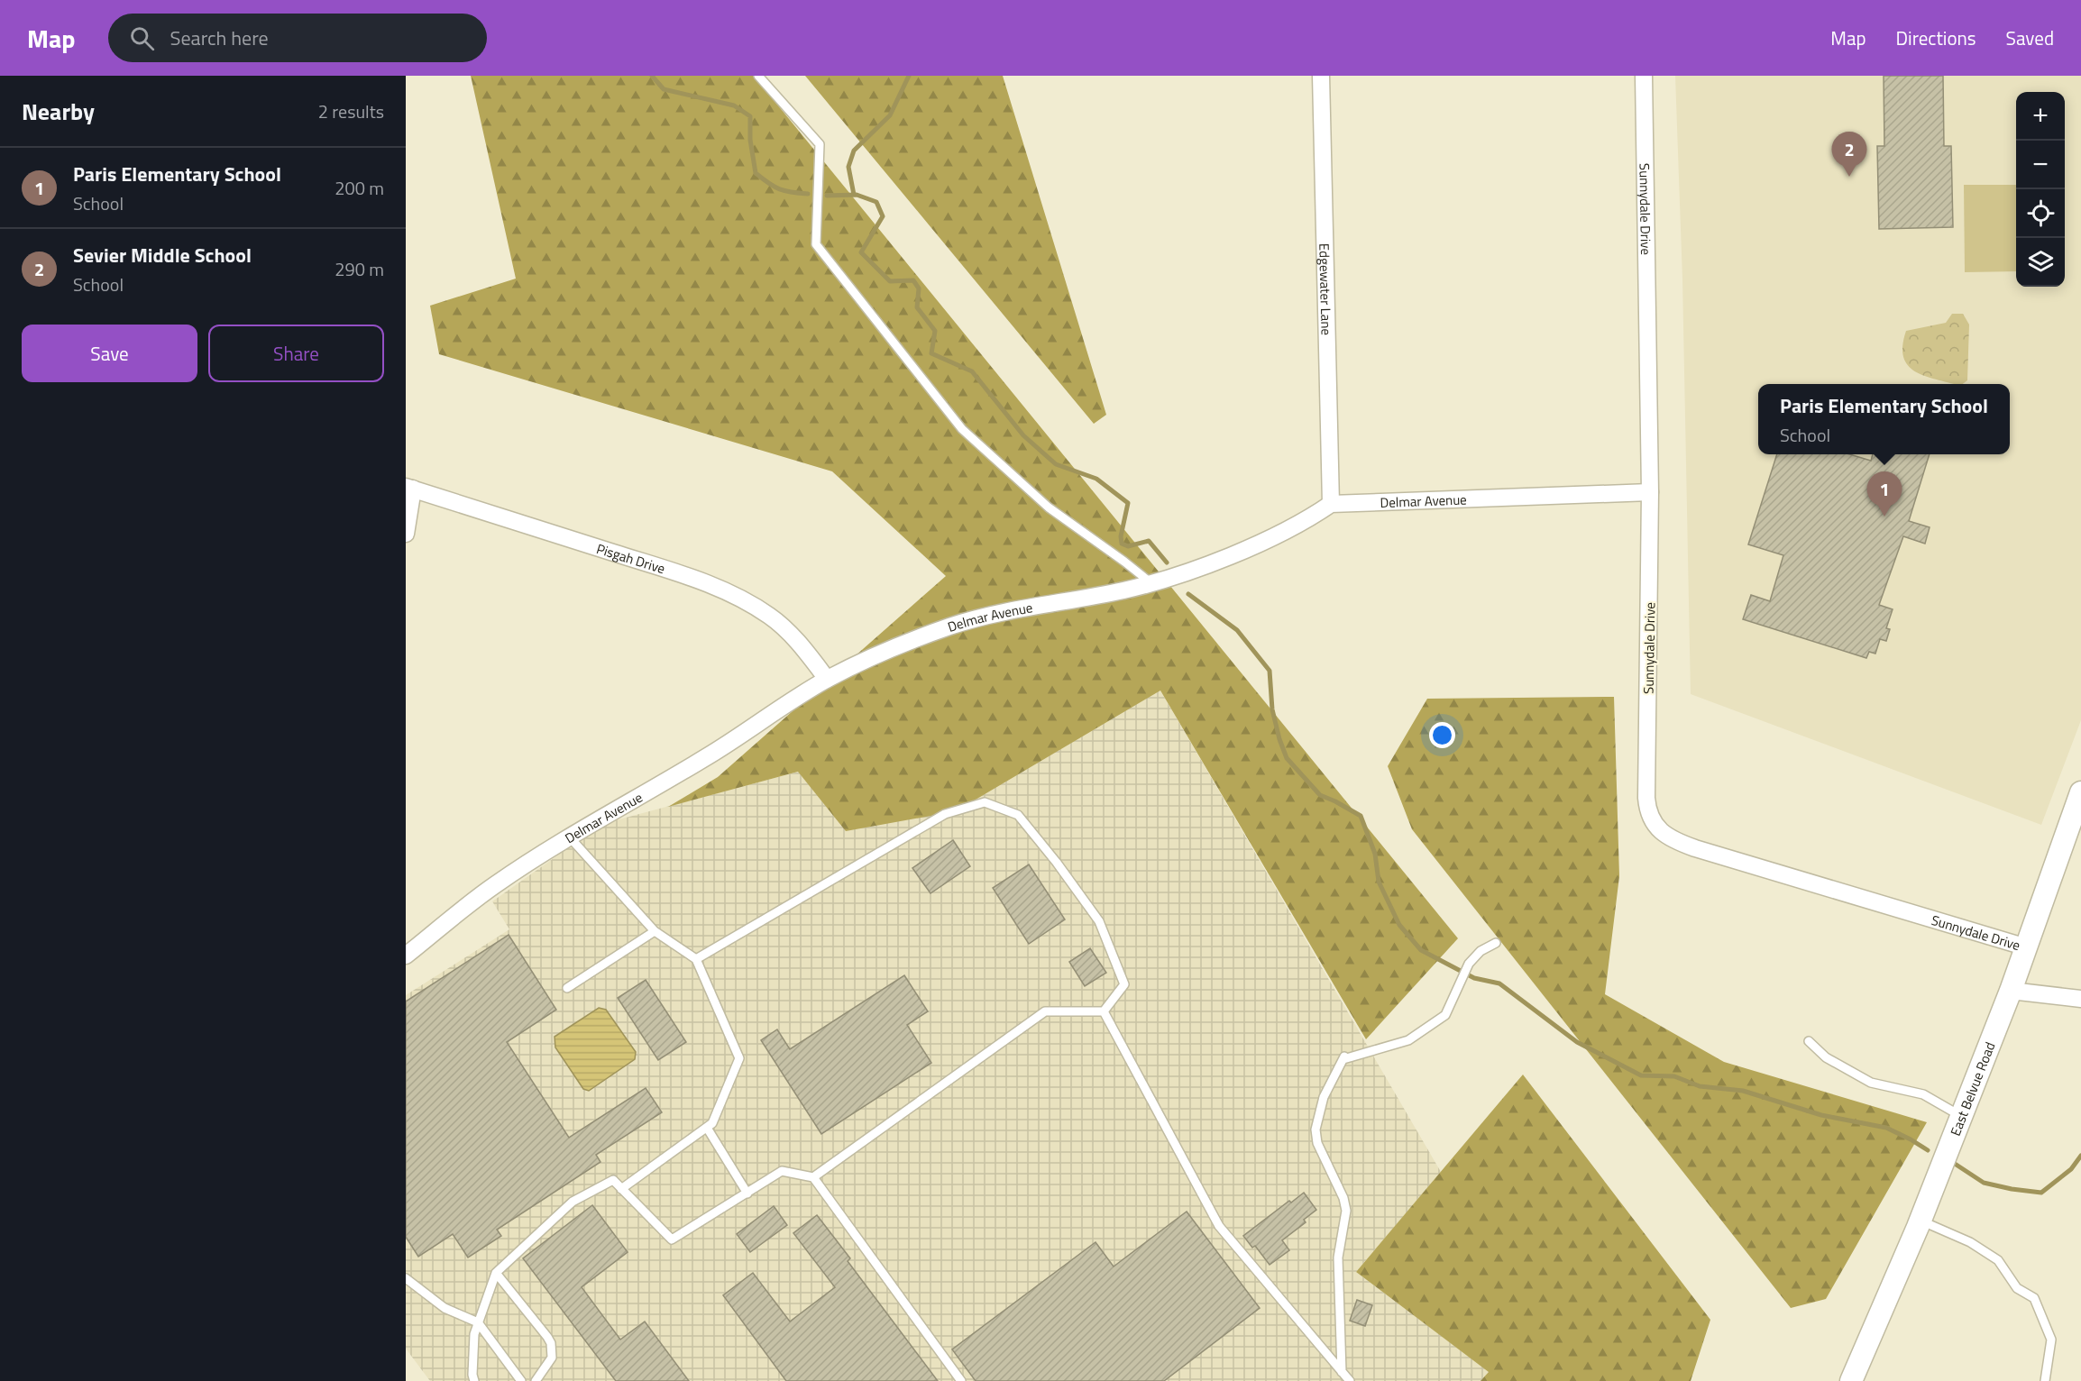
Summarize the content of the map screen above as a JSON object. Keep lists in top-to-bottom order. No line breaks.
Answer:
{"streets":{"street":["Sunnydale Drive","Edgewater Lane","Delmar Avenue","Pisgah Drive","East Belvue Road"]},"crossings":[["Sunnydale Drive","Delmar Avenue"],["Sunnydale Drive","East Belvue Road"],["Edgewater Lane","Delmar Avenue"],["Delmar Avenue","Pisgah Drive"]],"page":{"header":"Map","search":"Search here","nav":["Map","Directions","Saved"],"heading":["Nearby","2 results"],"map_buttons":["+","−"],"pins":["2","1"],"list":[{"mark":"1","name":"Paris Elementary School","note":"School","value":"200 m"},{"mark":"2","name":"Sevier Middle School","note":"School","value":"290 m"}],"buttons":["Save","Share"],"popup":["Paris Elementary School","School"]}}
